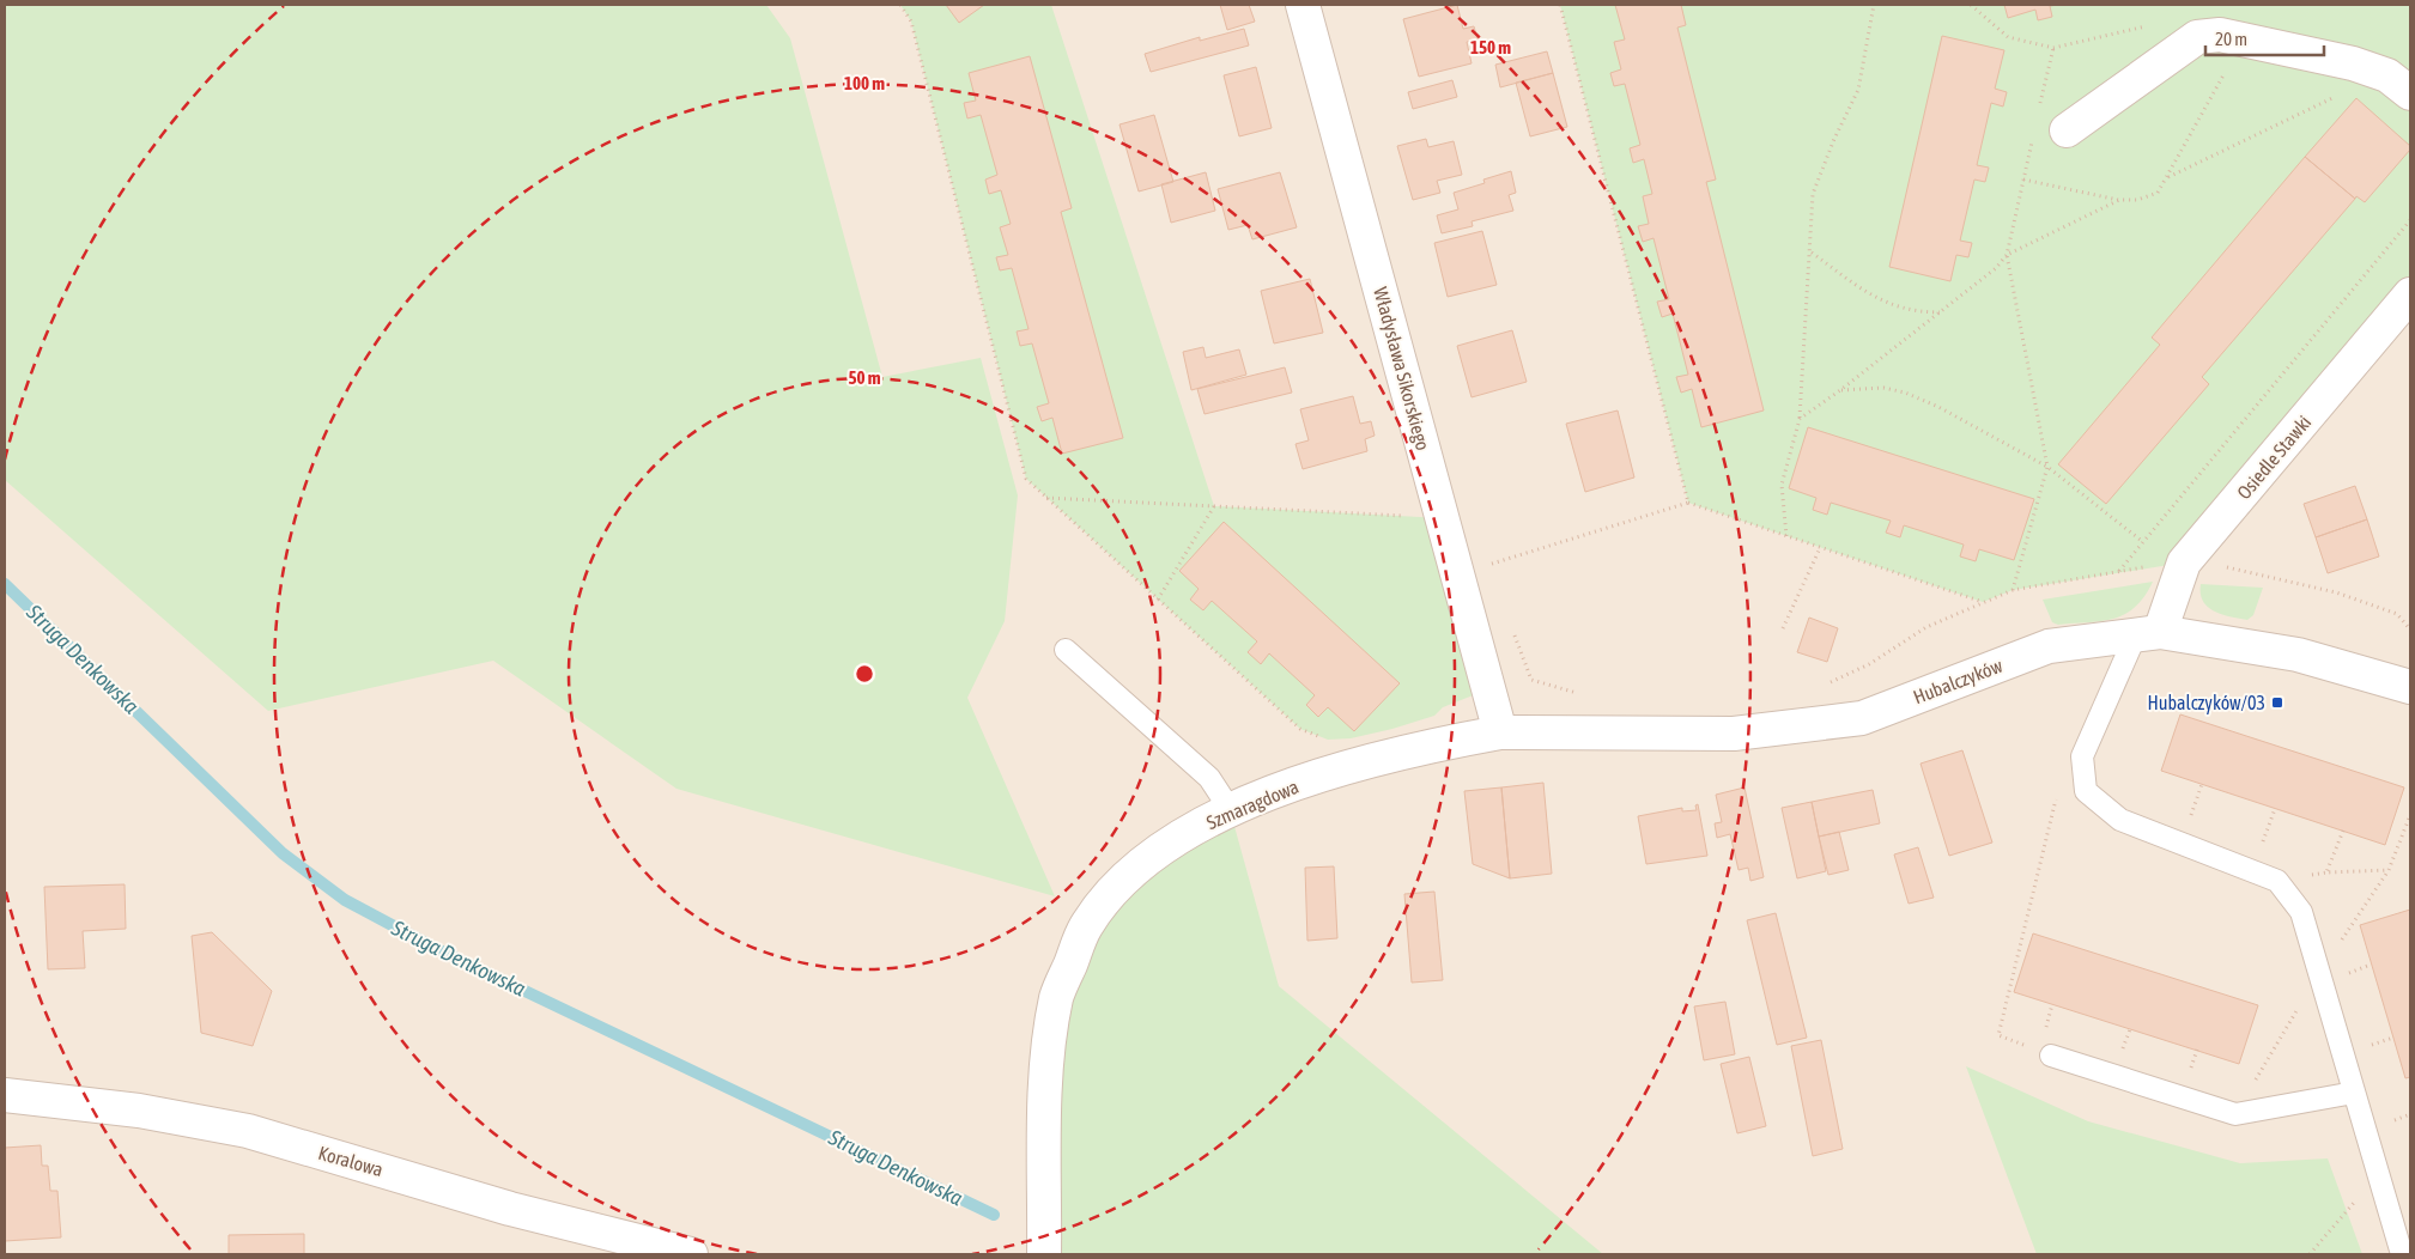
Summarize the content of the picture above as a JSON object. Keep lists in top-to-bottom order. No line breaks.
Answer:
{"streets":{"street":["Władysława Sikorskiego","Osiedle Stawki","Hubalczyków","Szmaragdowa","Koralowa"]},"crossings":[["Władysława Sikorskiego","Hubalczyków"],["Władysława Sikorskiego","Szmaragdowa"],["Osiedle Stawki","Hubalczyków"],["Hubalczyków","Szmaragdowa"]],"water":["Struga Denkowska"],"places":{"transit":["Hubalczyków/03"]},"scale_bar":"20 m","rings":["150 m","100 m","50 m"]}
